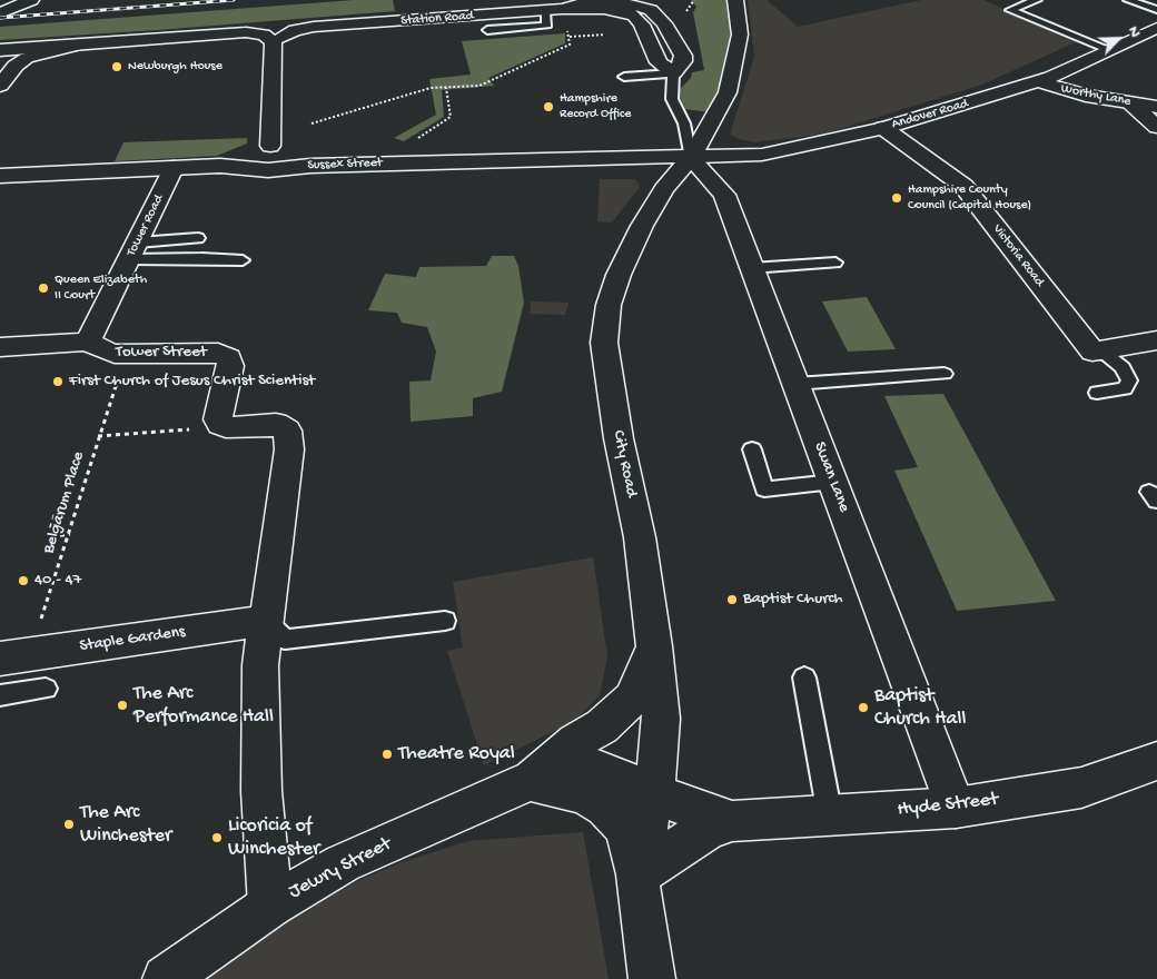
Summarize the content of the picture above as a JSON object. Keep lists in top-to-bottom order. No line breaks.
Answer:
{"streets":{"main road":["Station Road","Worthy Lane","Andover Road","Sussex Street","Tower Road","Victoria Road","Tower Street","City Road","Swan Lane","Staple Gardens","Hyde Street","Jewry Street"],"path":["Belgarum Place"]},"crossings":[["Worthy Lane","Andover Road"],["Andover Road","Sussex Street"],["Andover Road","Victoria Road"],["Andover Road","City Road"],["Andover Road","Swan Lane"],["Sussex Street","Tower Road"],["Sussex Street","City Road"],["Sussex Street","Swan Lane"],["Tower Road","Tower Street"],["City Road","Swan Lane"],["City Road","Hyde Street"],["City Road","Jewry Street"],["Swan Lane","Hyde Street"],["Belgarum Place","Staple Gardens"],["Hyde Street","Jewry Street"]],"places":["Newburgh House","Hampshire Record Office","Hampshire County Council (Capital House)","Queen Elizabeth II Court","First Church of Jesus Christ Scientist","40 - 47","Baptist Church","The Arc Performance Hall","Baptist Church Hall","Theatre Royal","The Arc Winchester","Licoricia of Winchester"],"north":"top right"}
